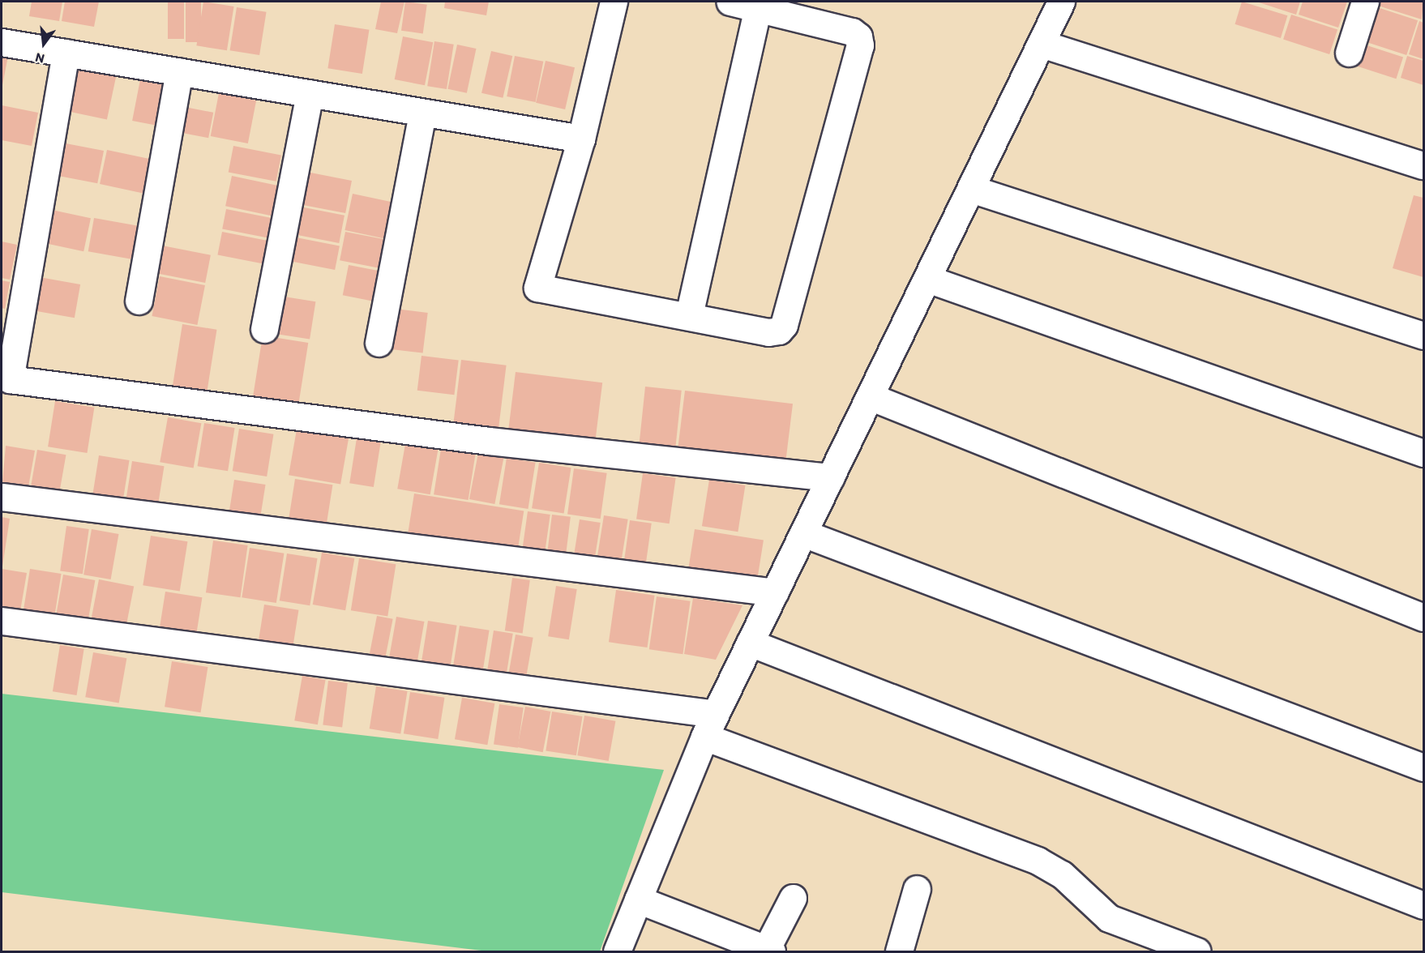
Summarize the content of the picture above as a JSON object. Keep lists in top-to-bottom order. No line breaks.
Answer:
{"north":"bottom"}
